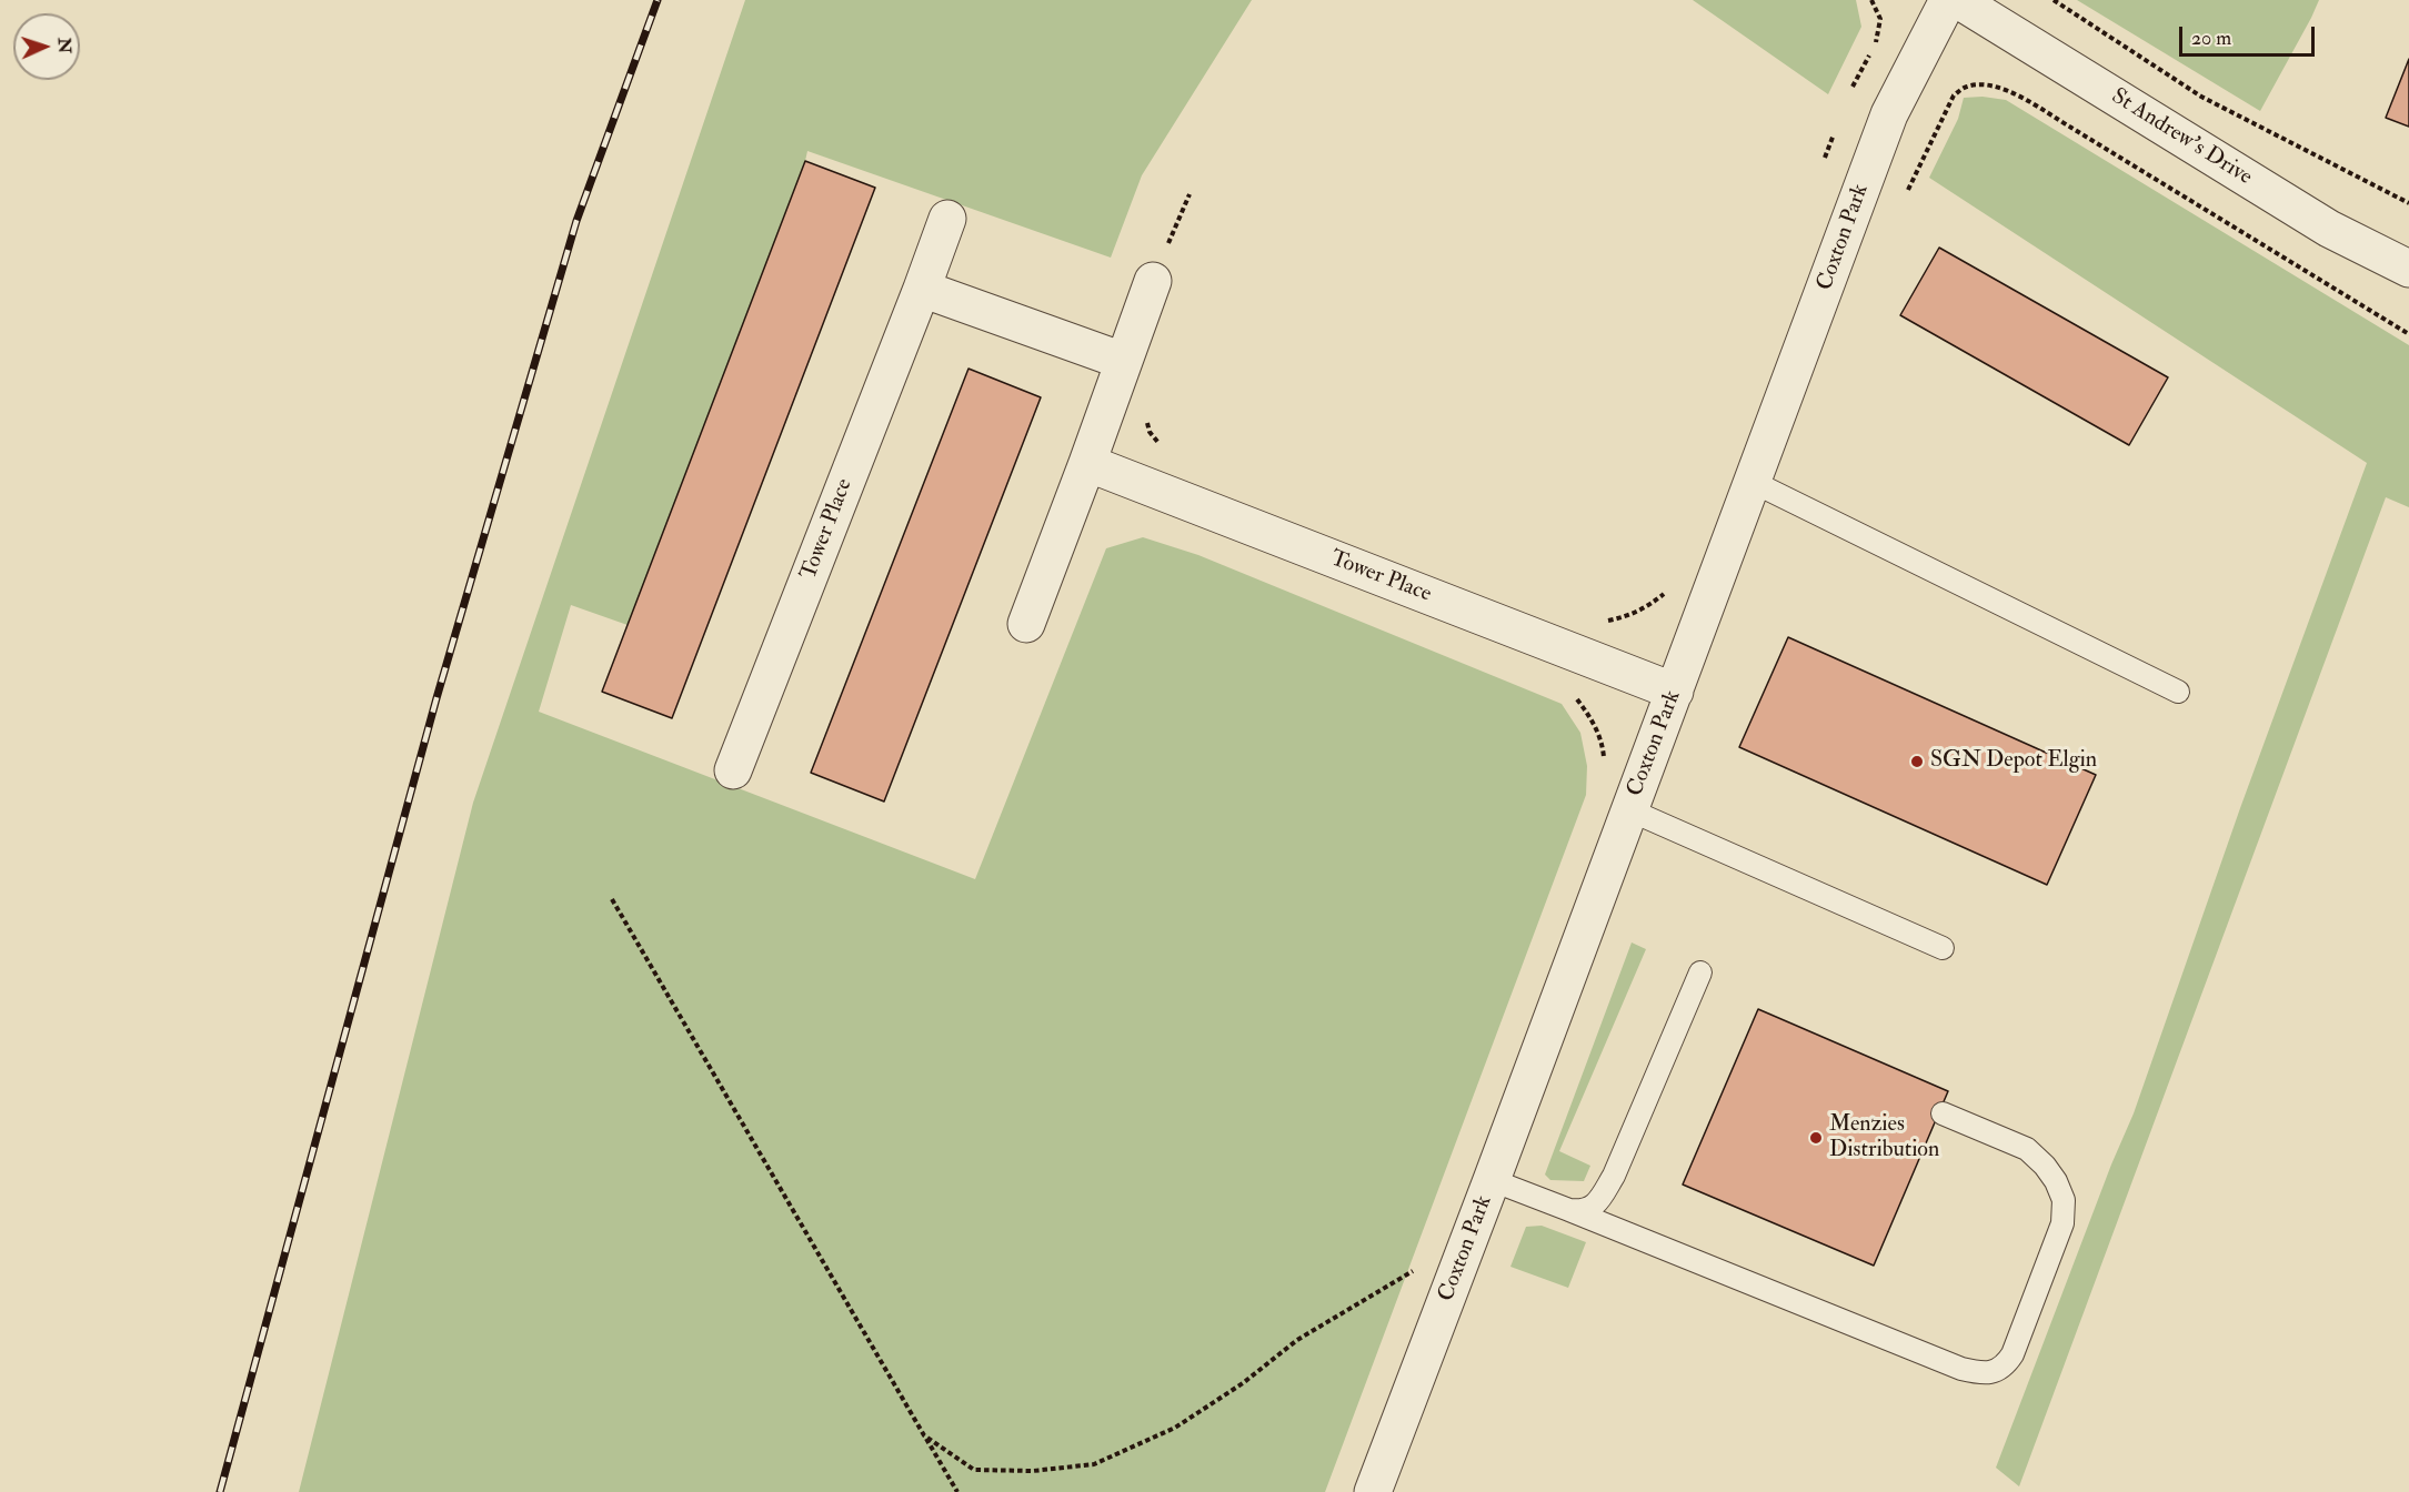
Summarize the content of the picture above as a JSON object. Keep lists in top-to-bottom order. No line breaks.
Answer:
{"streets":{"street":["St Andrew's Drive","Coxton Park","Tower Place"]},"crossings":[["Coxton Park","Tower Place"]],"places":["SGN Depot Elgin","Menzies Distribution"],"scale_bar":"20 m","north":"right"}
